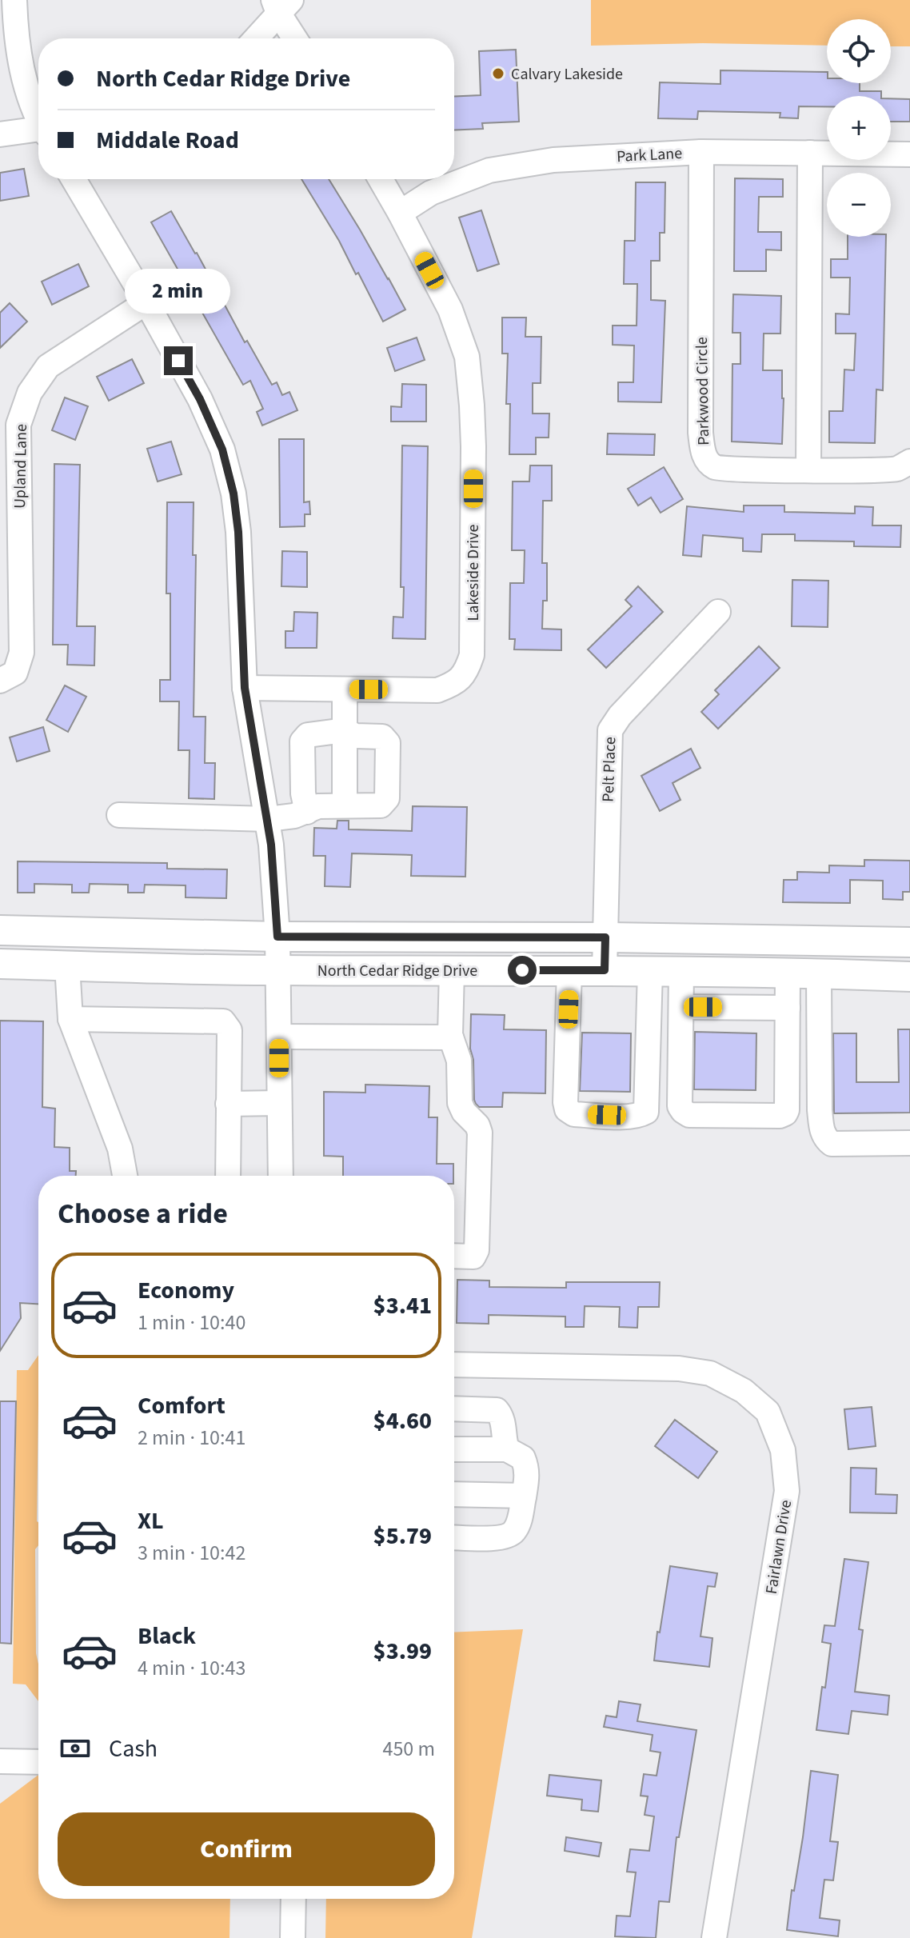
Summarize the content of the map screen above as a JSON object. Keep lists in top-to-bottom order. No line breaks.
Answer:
{"streets":{"main road":["North Cedar Ridge Drive"],"street":["Park Lane","Parkwood Circle","Upland Lane","Lakeside Drive","Pelt Place","Fairlawn Drive"]},"crossings":[["Park Lane","Parkwood Circle"],["Park Lane","Lakeside Drive"],["Pelt Place","North Cedar Ridge Drive"]],"places":["Calvary Lakeside"],"page":{"map_buttons":["+","−"],"banner":["North Cedar Ridge Drive","Middale Road"],"bubble":"2 min","heading":"Choose a ride","list":[{"name":"Economy","note":"1 min · 10:40","value":"$3.41"},{"name":"Comfort","note":"2 min · 10:41","value":"$4.60"},{"name":"XL","note":"3 min · 10:42","value":"$5.79"},{"name":"Black","note":"4 min · 10:43","value":"$3.99"}],"pay":["Cash","450 m"],"buttons":"Confirm"}}
